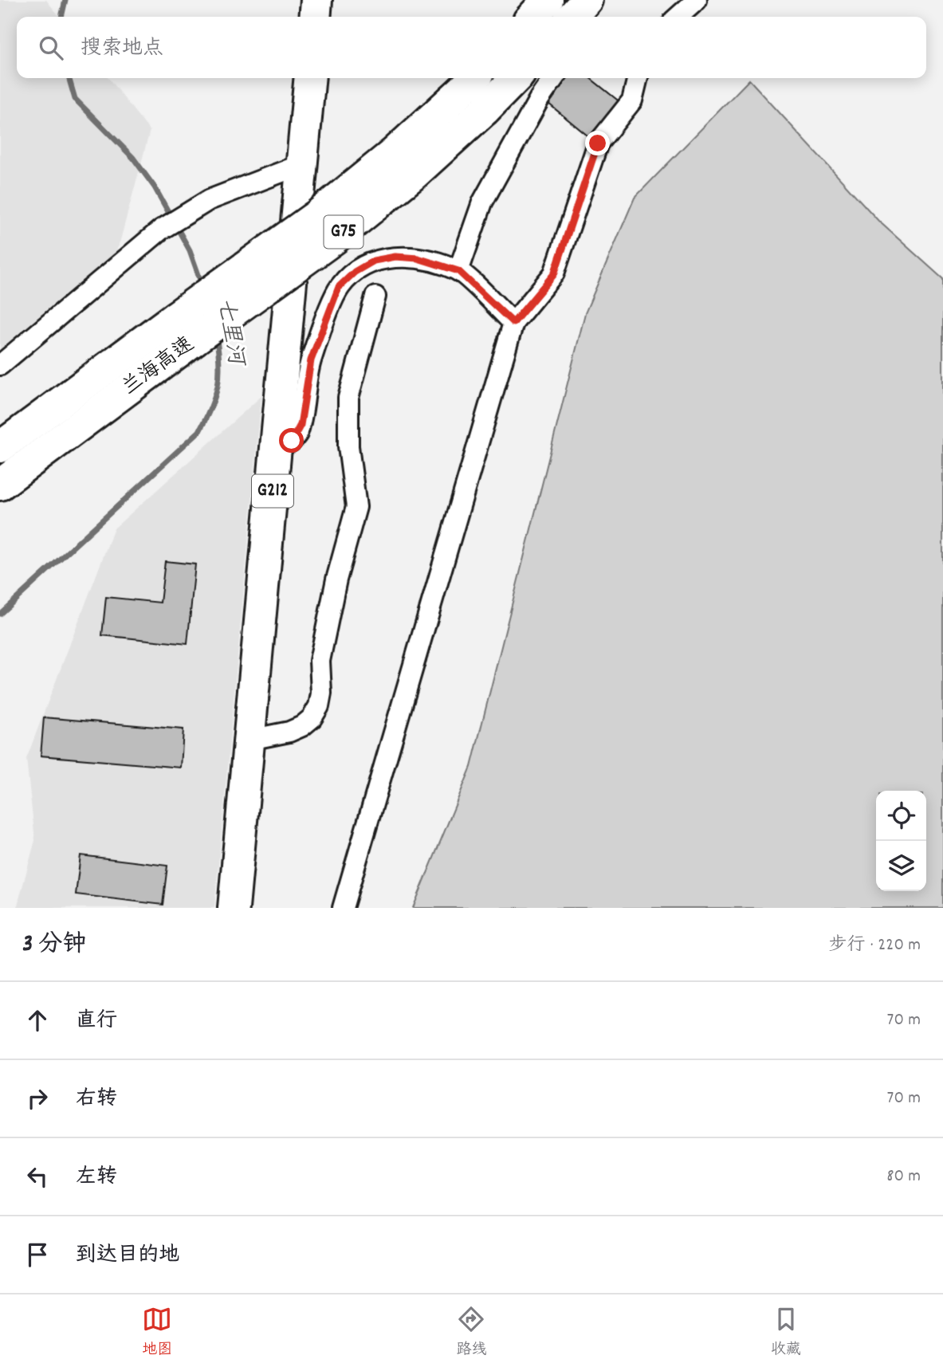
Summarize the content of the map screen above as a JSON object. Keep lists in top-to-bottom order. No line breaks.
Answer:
{"streets":{"highway":["G75","兰海高速","G212"]},"water":["七里河"],"page":{"search":"搜索地点","heading":["3 分钟","步行 · 220 m"],"list":[["直行","70 m"],["右转","70 m"],["左转","80 m"],"到达目的地"],"nav":["地图","路线","收藏"]}}
